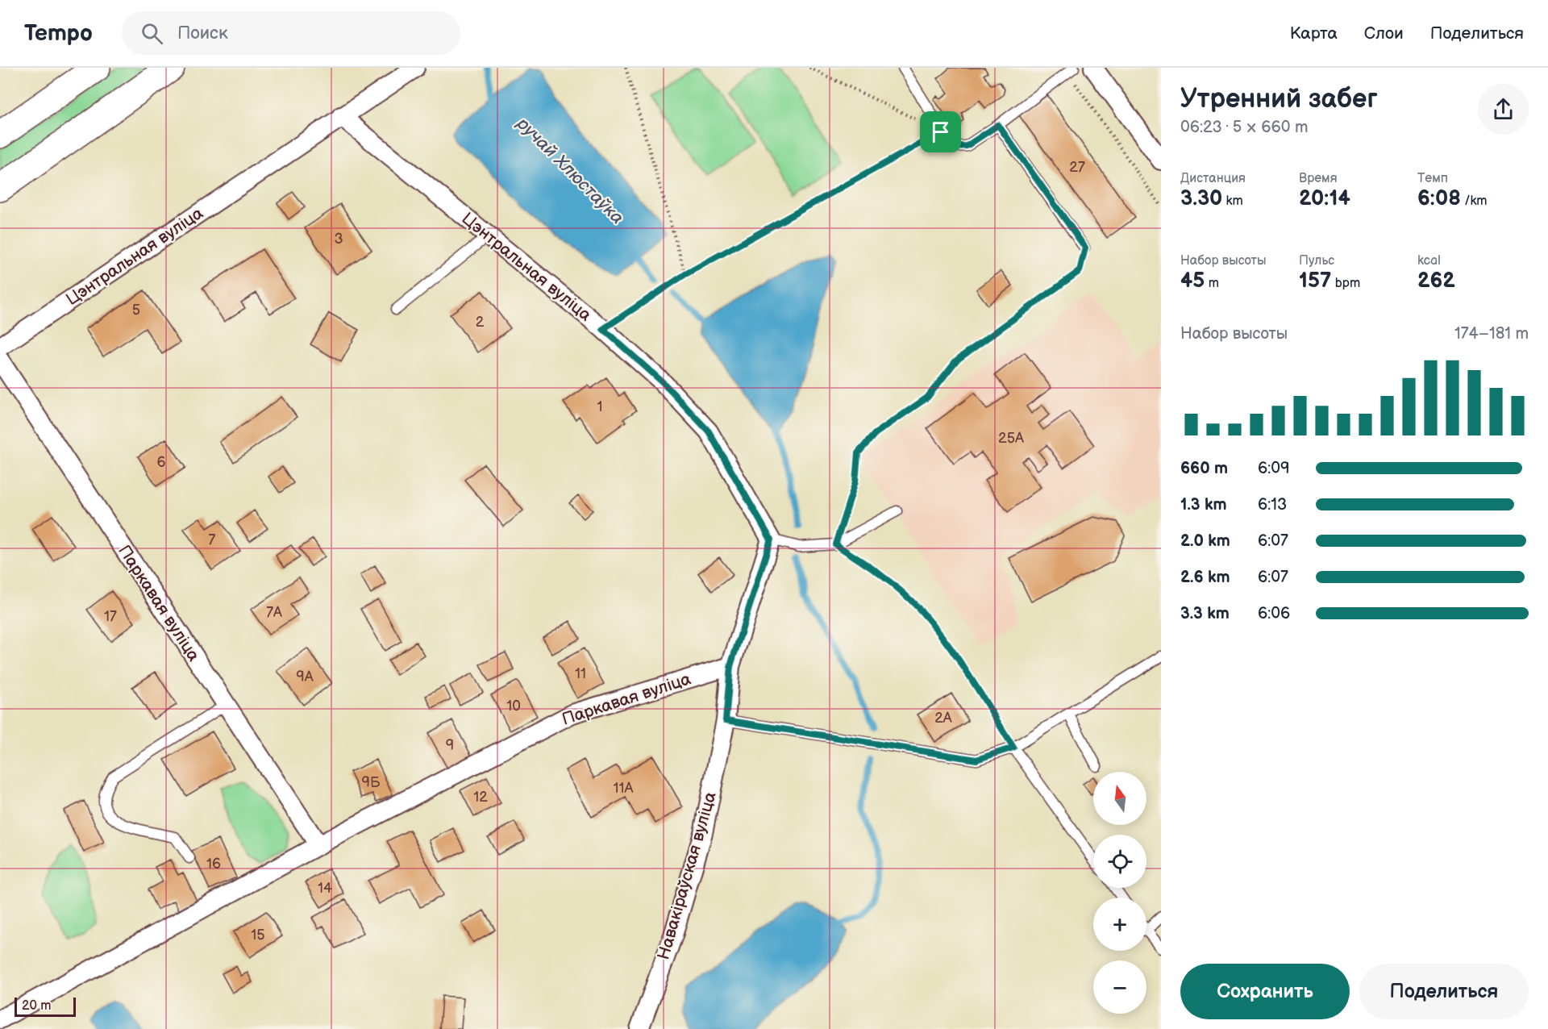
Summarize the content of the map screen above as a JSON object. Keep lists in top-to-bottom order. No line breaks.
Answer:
{"streets":{"street":["Цэнтральная вуліца","Паркавая вуліца","Навакіраўская вуліца"]},"water":["ручай Хлюстаўка"],"house_numbers":["27","3","5","2","1","25А","6","7","7А","17","11","9А","10","2А","9","9Б","11А","12","16","14","15"],"scale_bar":"20 m","north":"top","page":{"header":"Tempo","search":"Поиск","nav":["Карта","Слои","Поделиться"],"heading":["Утренний забег","06:23 · 5 × 660 m"],"stats":[["Дистанция","3.30 km"],["Время","20:14"],["Темп","6:08 /km"],["Набор высоты","45 m"],["Пульс","157 bpm"],["kcal","262"]],"chart":["Набор высоты","174–181 m"],"list":[{"name":"660 m","note":"6:09"},{"name":"1.3 km","note":"6:13"},{"name":"2.0 km","note":"6:07"},{"name":"2.6 km","note":"6:07"},{"name":"3.3 km","note":"6:06"}],"map_buttons":["+","−"],"buttons":["Сохранить","Поделиться"],"scale":"20 m"}}
